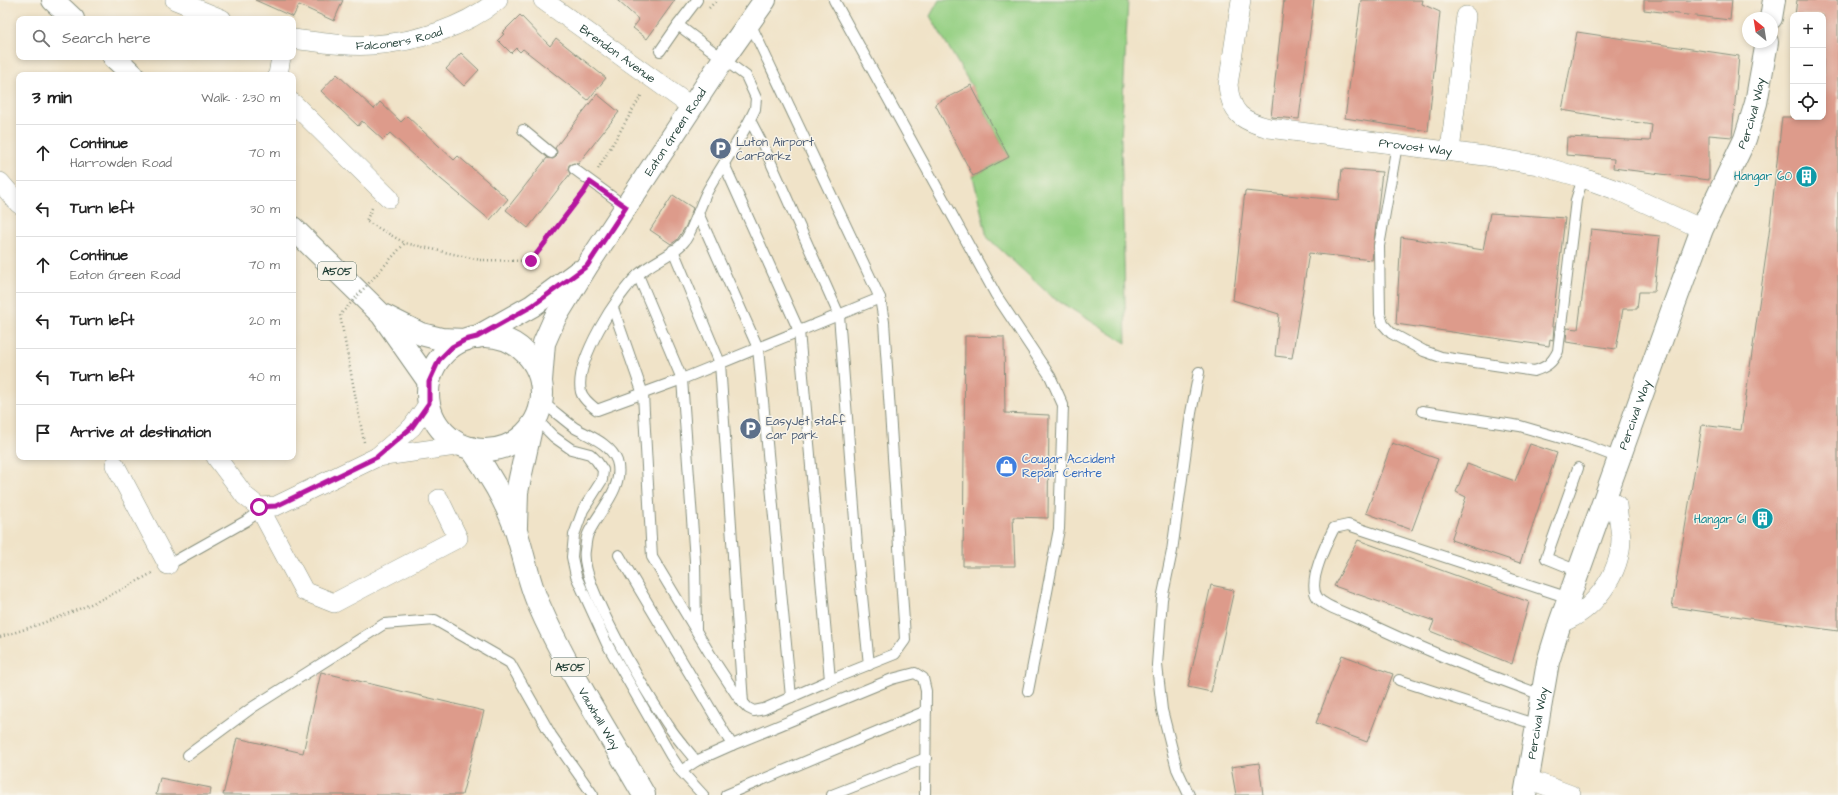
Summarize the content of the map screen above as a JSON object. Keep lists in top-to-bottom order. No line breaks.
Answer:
{"streets":{"street":["Falconers Road","Brendon Avenue","Percival Way","Eaton Green Road","Provost Way","A505","Vauxhall Way"]},"crossings":[["Brendon Avenue","Eaton Green Road"],["Percival Way","Provost Way"],["Eaton Green Road","A505"],["Eaton Green Road","Vauxhall Way"],["A505","Vauxhall Way"]],"places":{"parking":["Luton Airport CarParkz","EasyJet staff car park"],"building":["Hangar 60","Hangar 61"],"shop":["Cougar Accident Repair Centre"]},"north":"top left","page":{"map_buttons":["+","−"],"search":"Search here","heading":["3 min","Walk · 230 m"],"list":[["Continue","Harrowden Road","70 m"],["Turn left","30 m"],["Continue","Eaton Green Road","70 m"],["Turn left","20 m"],["Turn left","40 m"],"Arrive at destination"]}}
